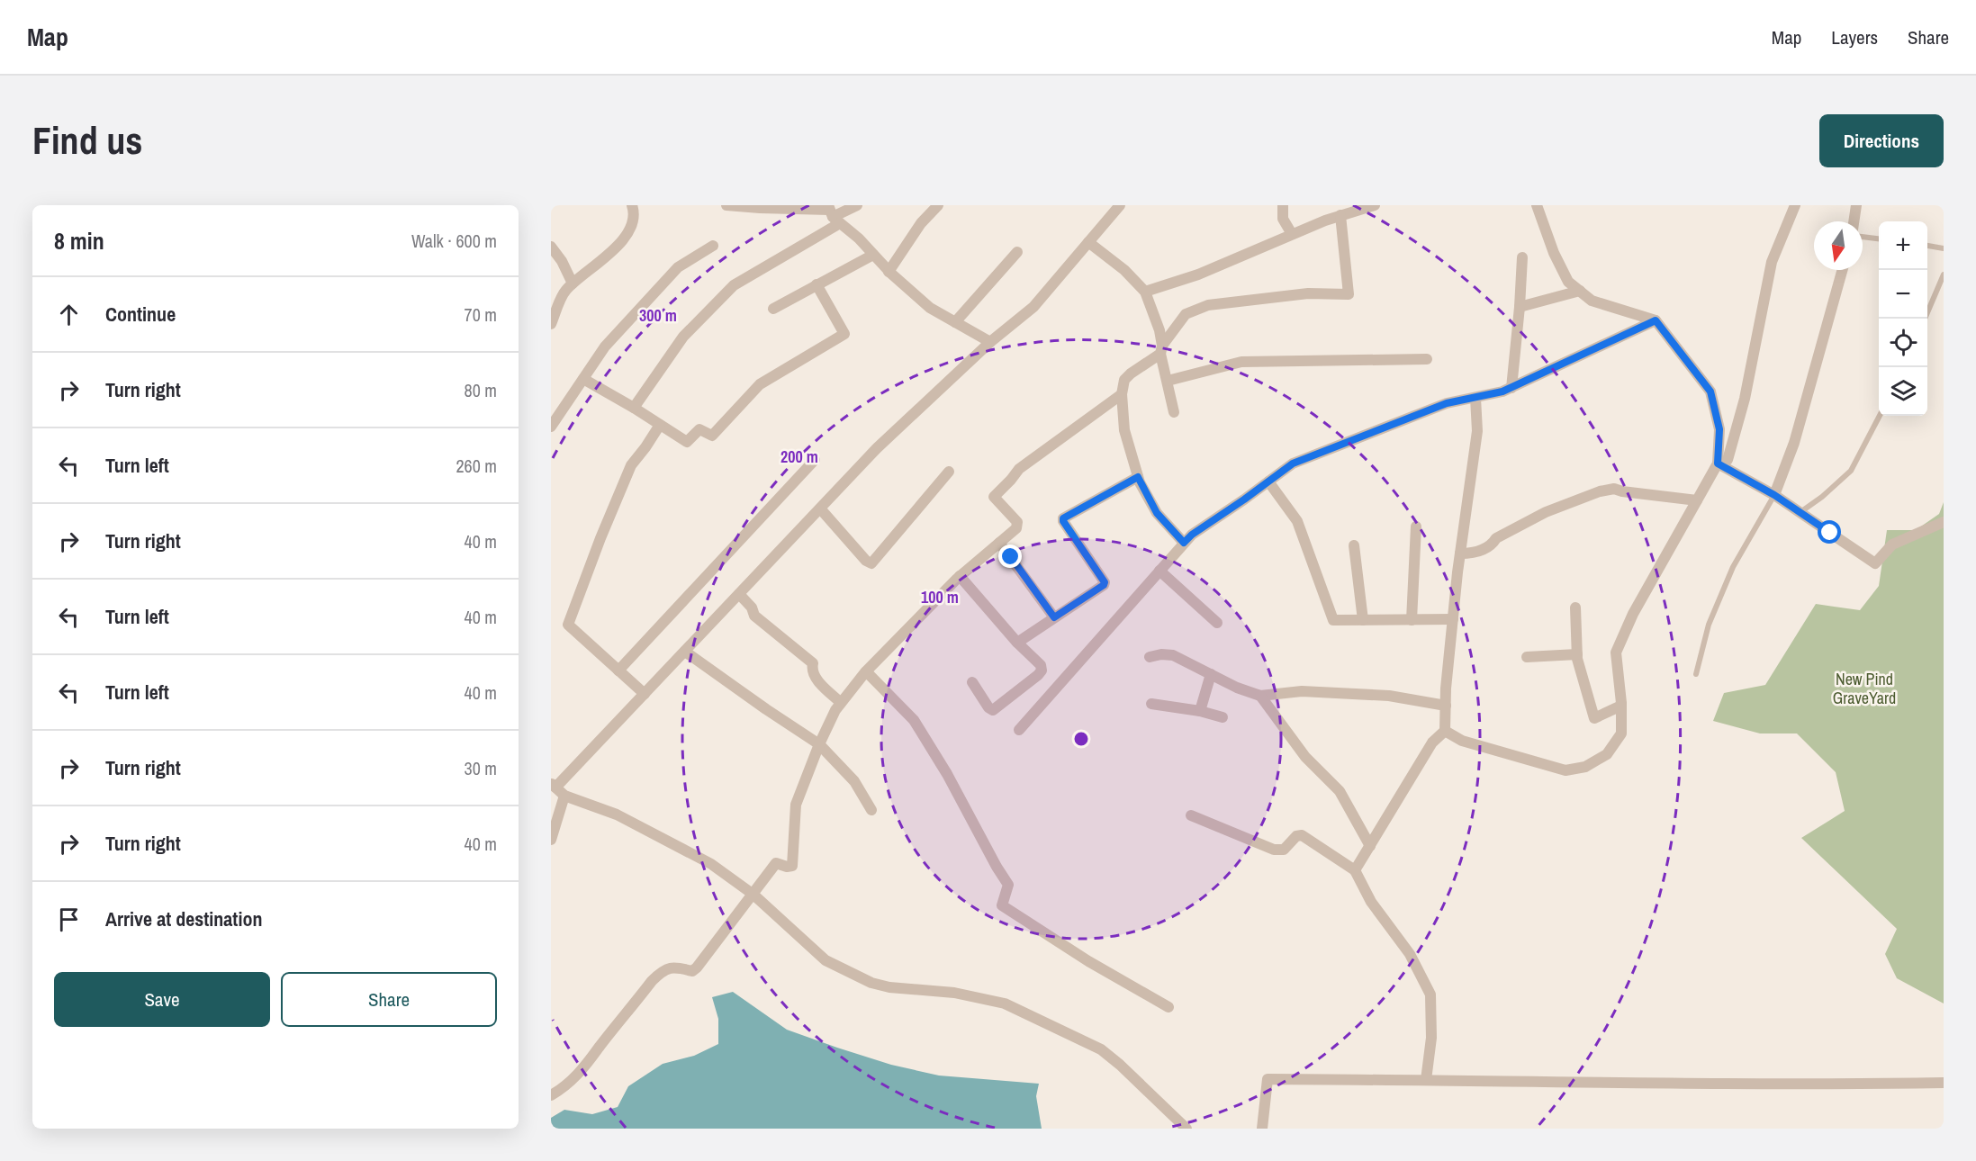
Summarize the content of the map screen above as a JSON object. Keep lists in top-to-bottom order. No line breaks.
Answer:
{"parks":["New Pind GraveYard"],"north":"bottom","page":{"header":"Map","nav":["Map","Layers","Share"],"buttons":["Directions",["Save","Share"]],"title":"Find us","heading":["8 min","Walk · 600 m"],"map_buttons":["+","−"],"list":[["Continue","70 m"],["Turn right","80 m"],["Turn left","260 m"],["Turn right","40 m"],["Turn left","40 m"],["Turn left","40 m"],["Turn right","30 m"],["Turn right","40 m"],"Arrive at destination"]},"rings":["300 m","200 m","100 m"]}
